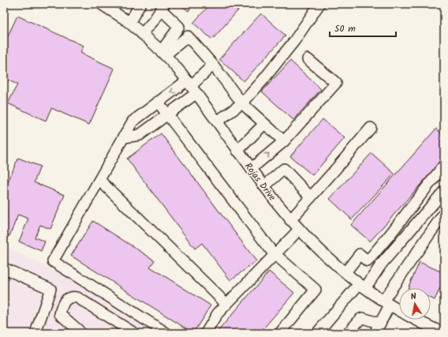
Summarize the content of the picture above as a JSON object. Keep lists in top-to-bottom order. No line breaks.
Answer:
{"streets":{"street":["Rojas Drive"]},"scale_bar":"50 m","north":"top"}
